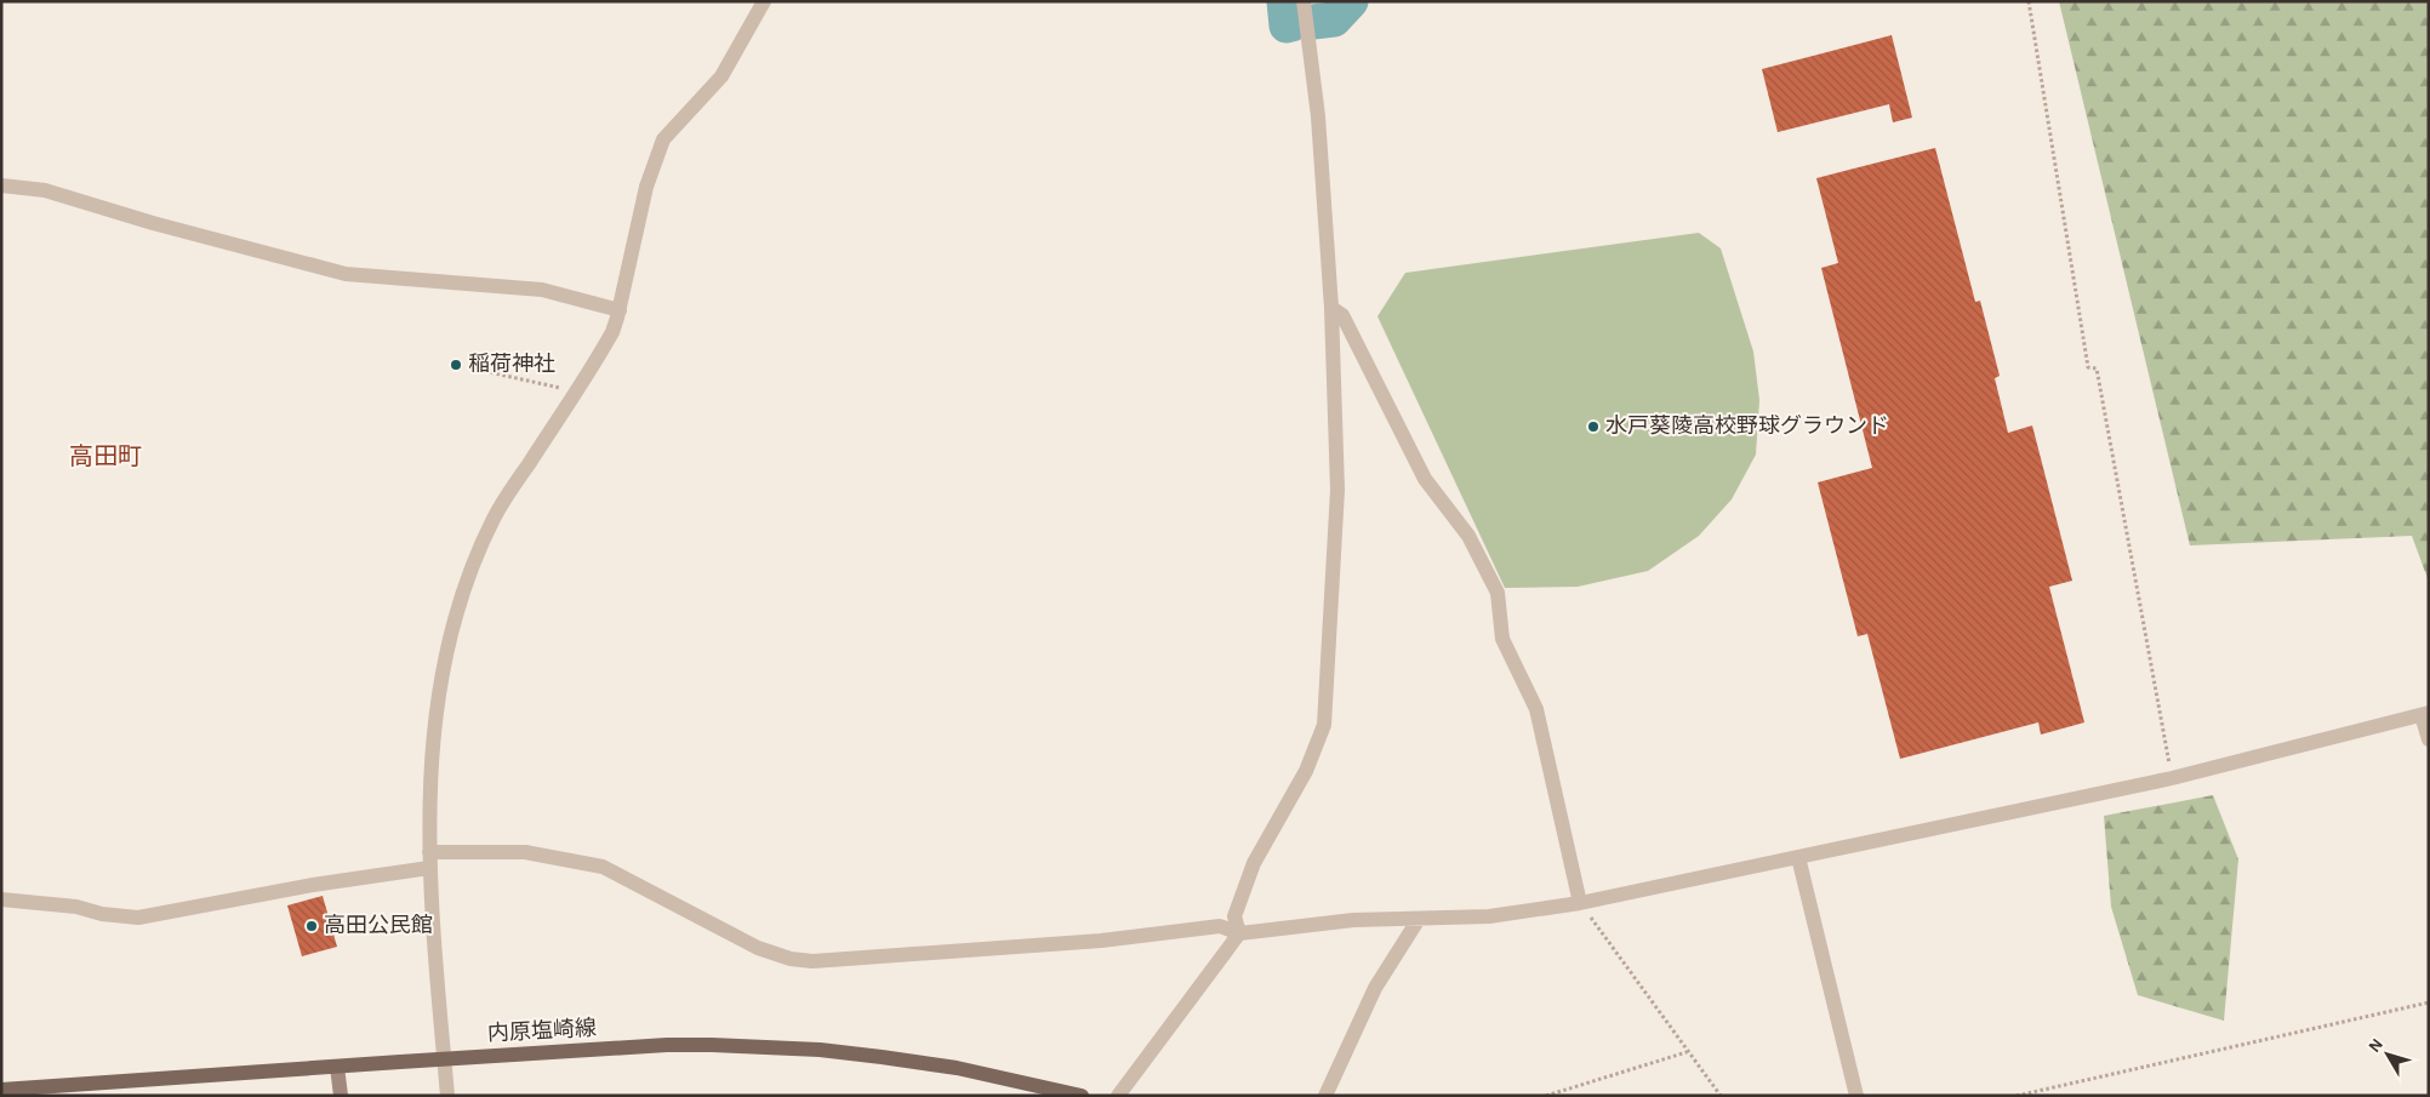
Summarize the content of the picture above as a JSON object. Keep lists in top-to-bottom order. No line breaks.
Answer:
{"streets":{"main road":["内原塩崎線"]},"districts":["高田町"],"places":["稲荷神社","水戸葵陵高校野球グラウンド","高田公民館"],"north":"top left"}
